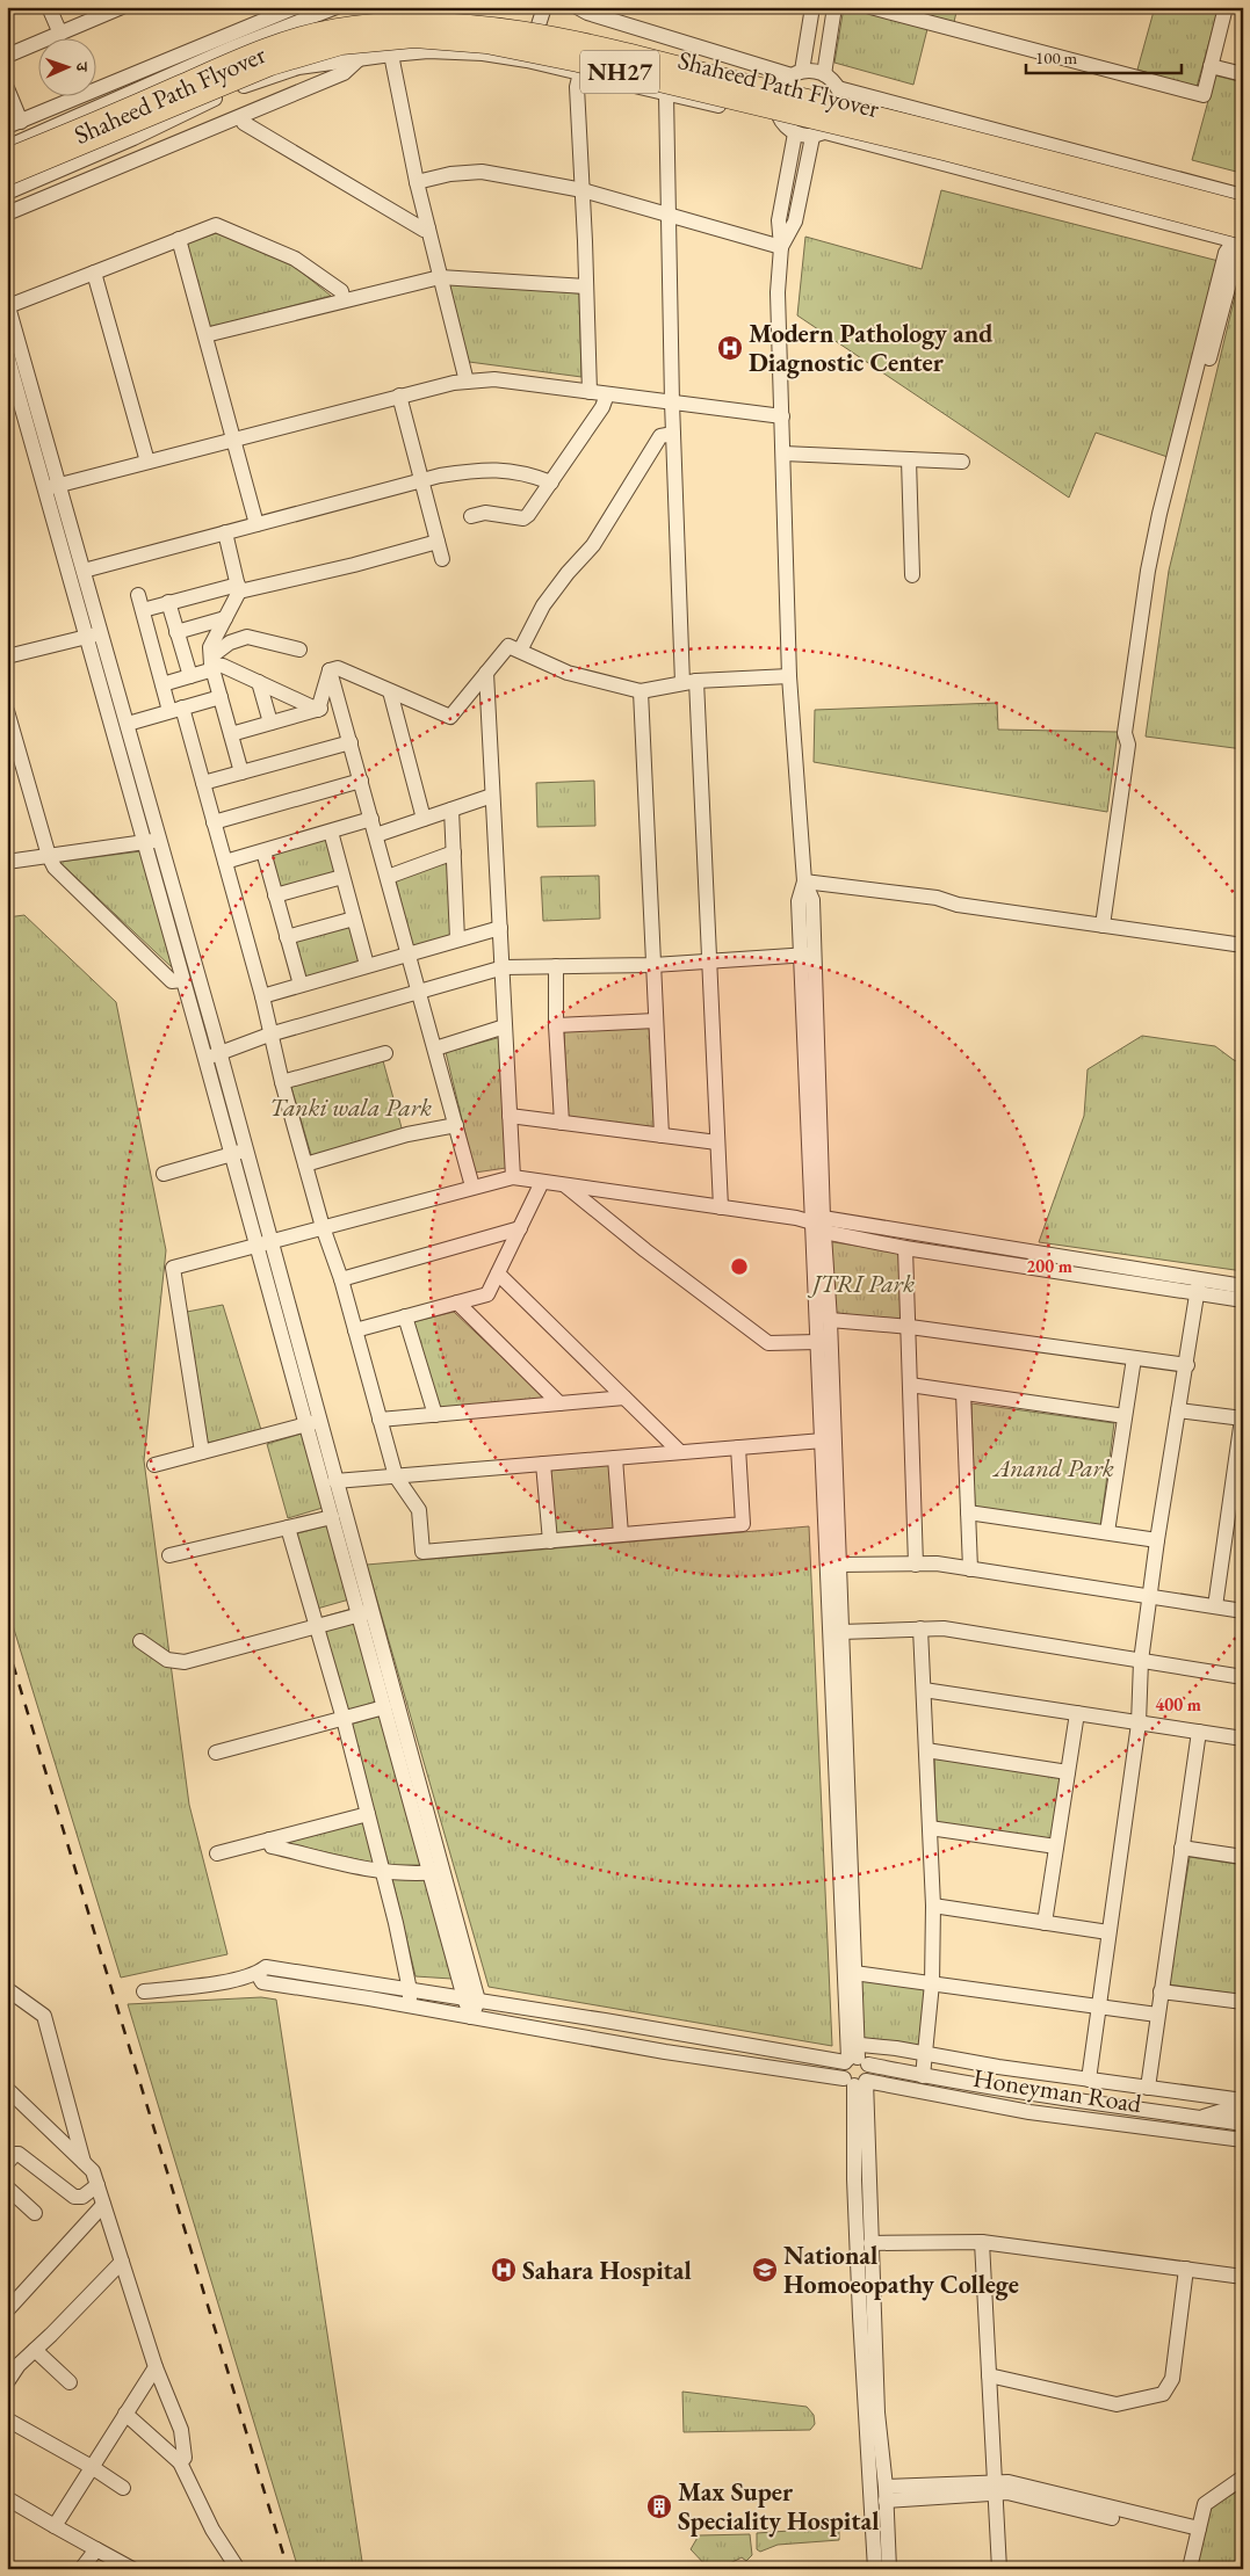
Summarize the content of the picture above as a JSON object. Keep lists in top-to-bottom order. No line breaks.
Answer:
{"streets":{"highway":["NH27","Shaheed Path Flyover"],"street":["Honeyman Road"]},"parks":["Tanki wala Park","JTRI Park","Anand Park"],"places":{"hospital":["Modern Pathology and Diagnostic Center","Sahara Hospital"],"school or university":["National Homoeopathy College"],"building":["Max Super Speciality Hospital"]},"scale_bar":"100 m","north":"right","rings":["200 m","400 m"]}
